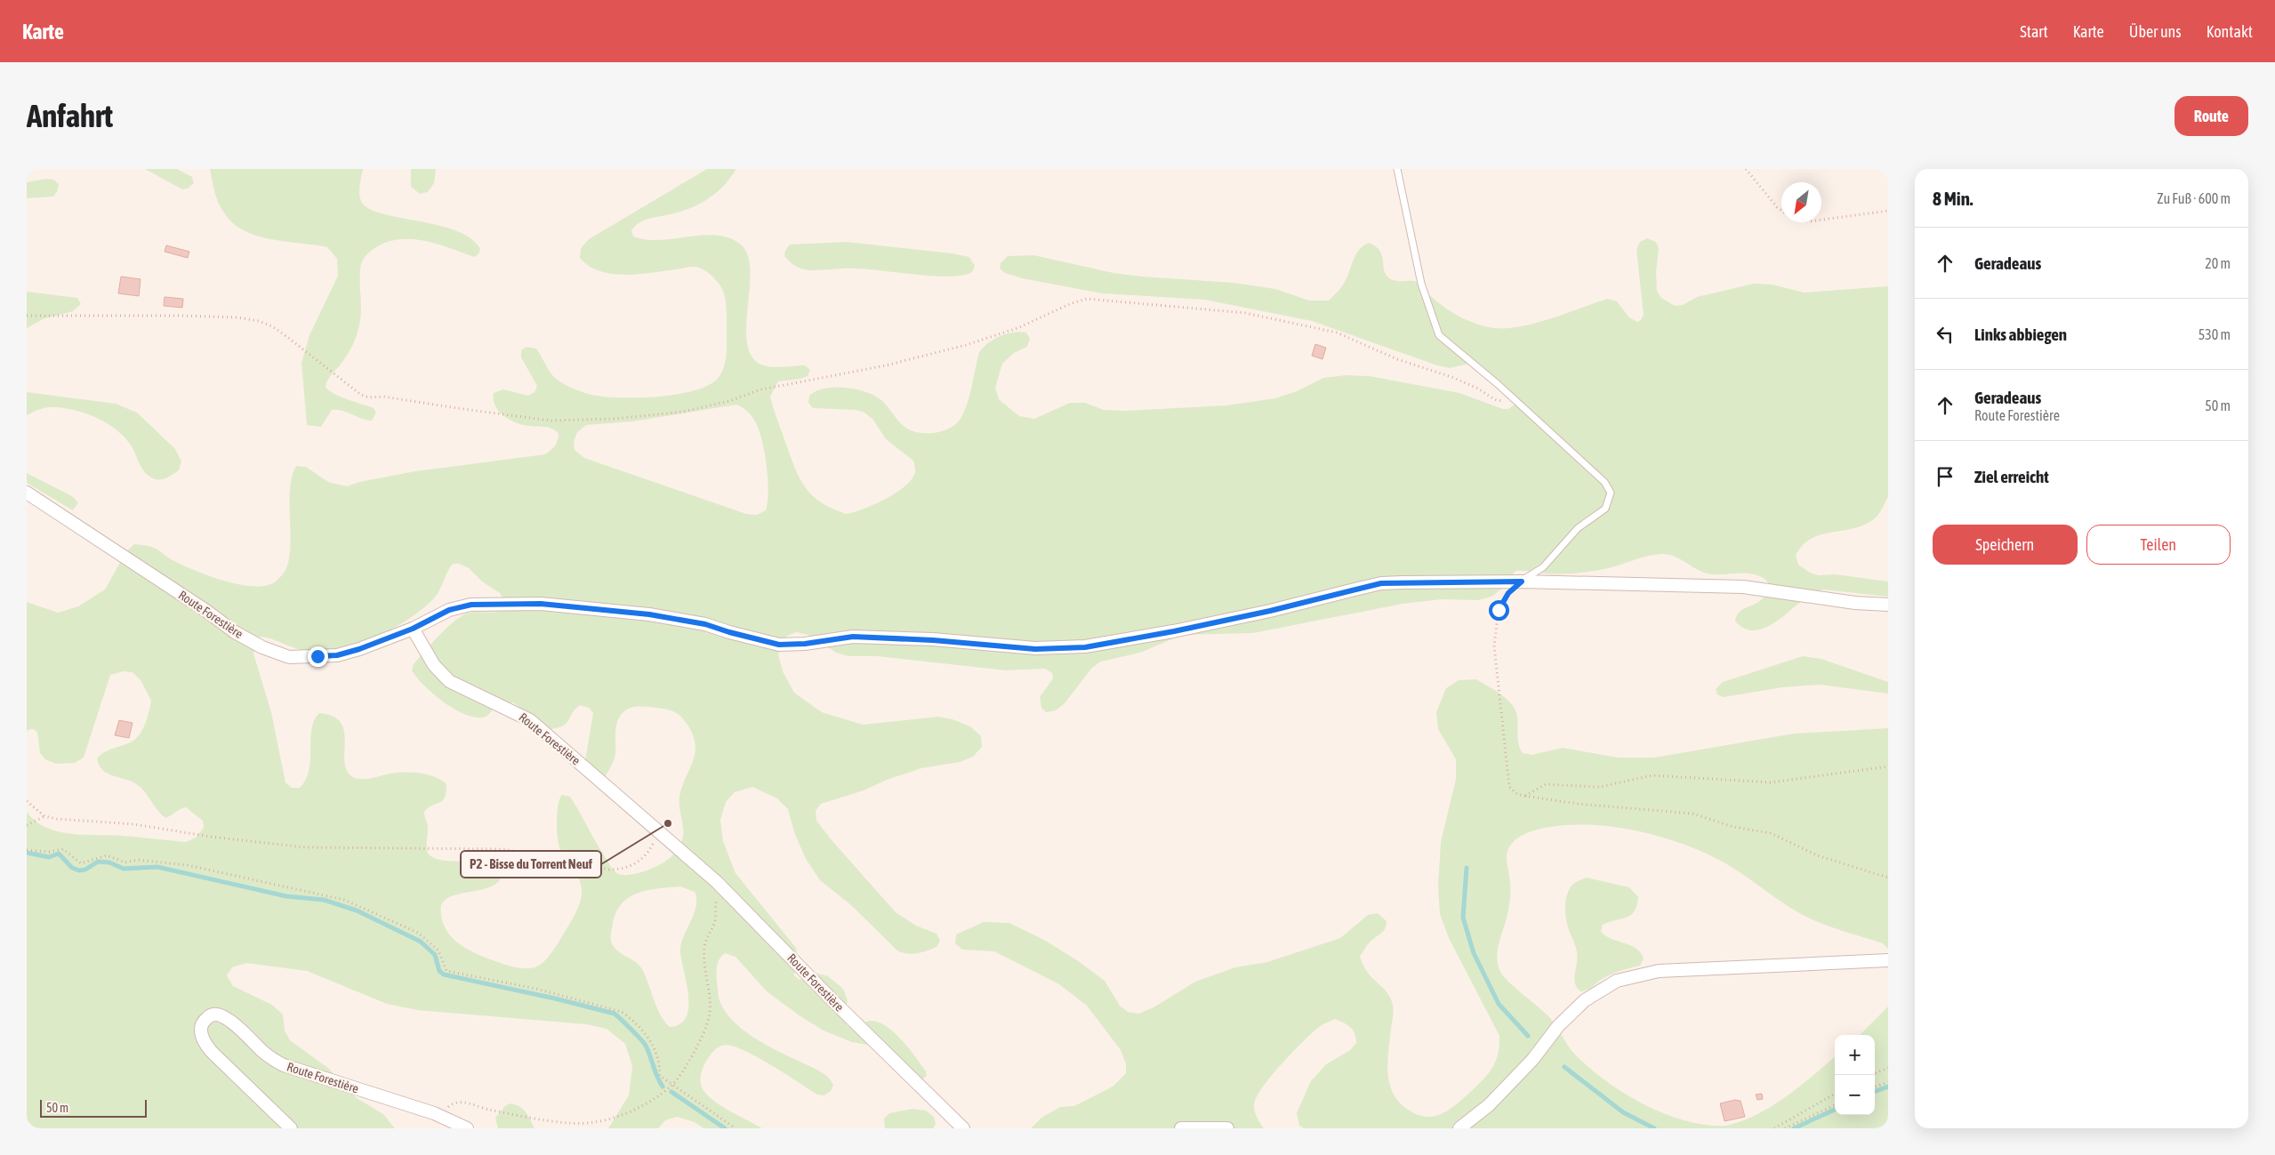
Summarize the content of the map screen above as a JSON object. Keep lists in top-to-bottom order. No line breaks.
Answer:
{"streets":{"street":["Route Forestière"]},"places":["P2 - Bisse du Torrent Neuf"],"scale_bar":"50 m","north":"bottom left","page":{"header":"Karte","nav":["Start","Karte","Über uns","Kontakt"],"buttons":["Route",["Speichern","Teilen"]],"title":"Anfahrt","heading":["8 Min.","Zu Fuß · 600 m"],"list":[["Geradeaus","20 m"],["Links abbiegen","530 m"],["Geradeaus","Route Forestière","50 m"],"Ziel erreicht"],"map_buttons":["+","−"],"scale":"50 m"}}
